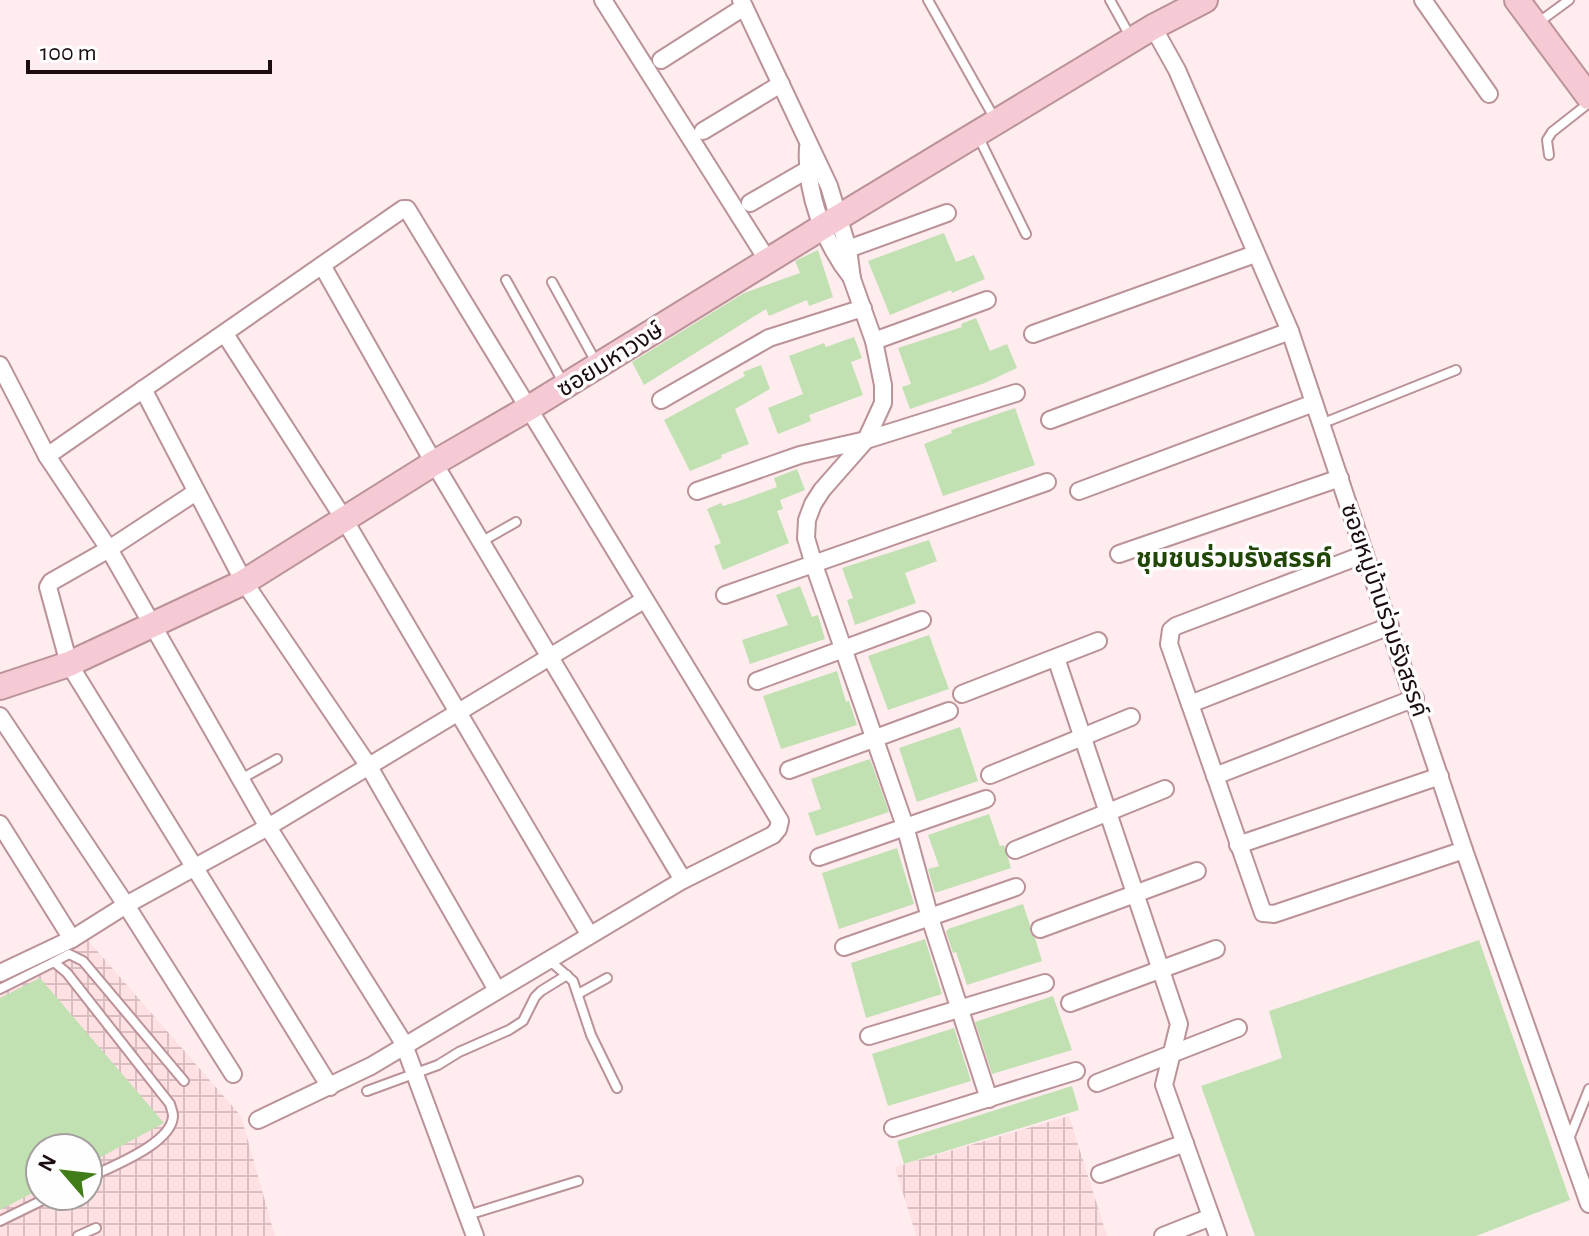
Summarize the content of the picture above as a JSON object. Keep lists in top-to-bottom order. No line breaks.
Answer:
{"streets":{"street":["ซอยมหาวงษ์","ซอยหมู่บ้านร่วมรังสรรค์"]},"crossings":[["ซอยมหาวงษ์","ซอยหมู่บ้านร่วมรังสรรค์"]],"districts":["ชุมชนร่วมรังสรรค์"],"scale_bar":"100 m","north":"top left"}
